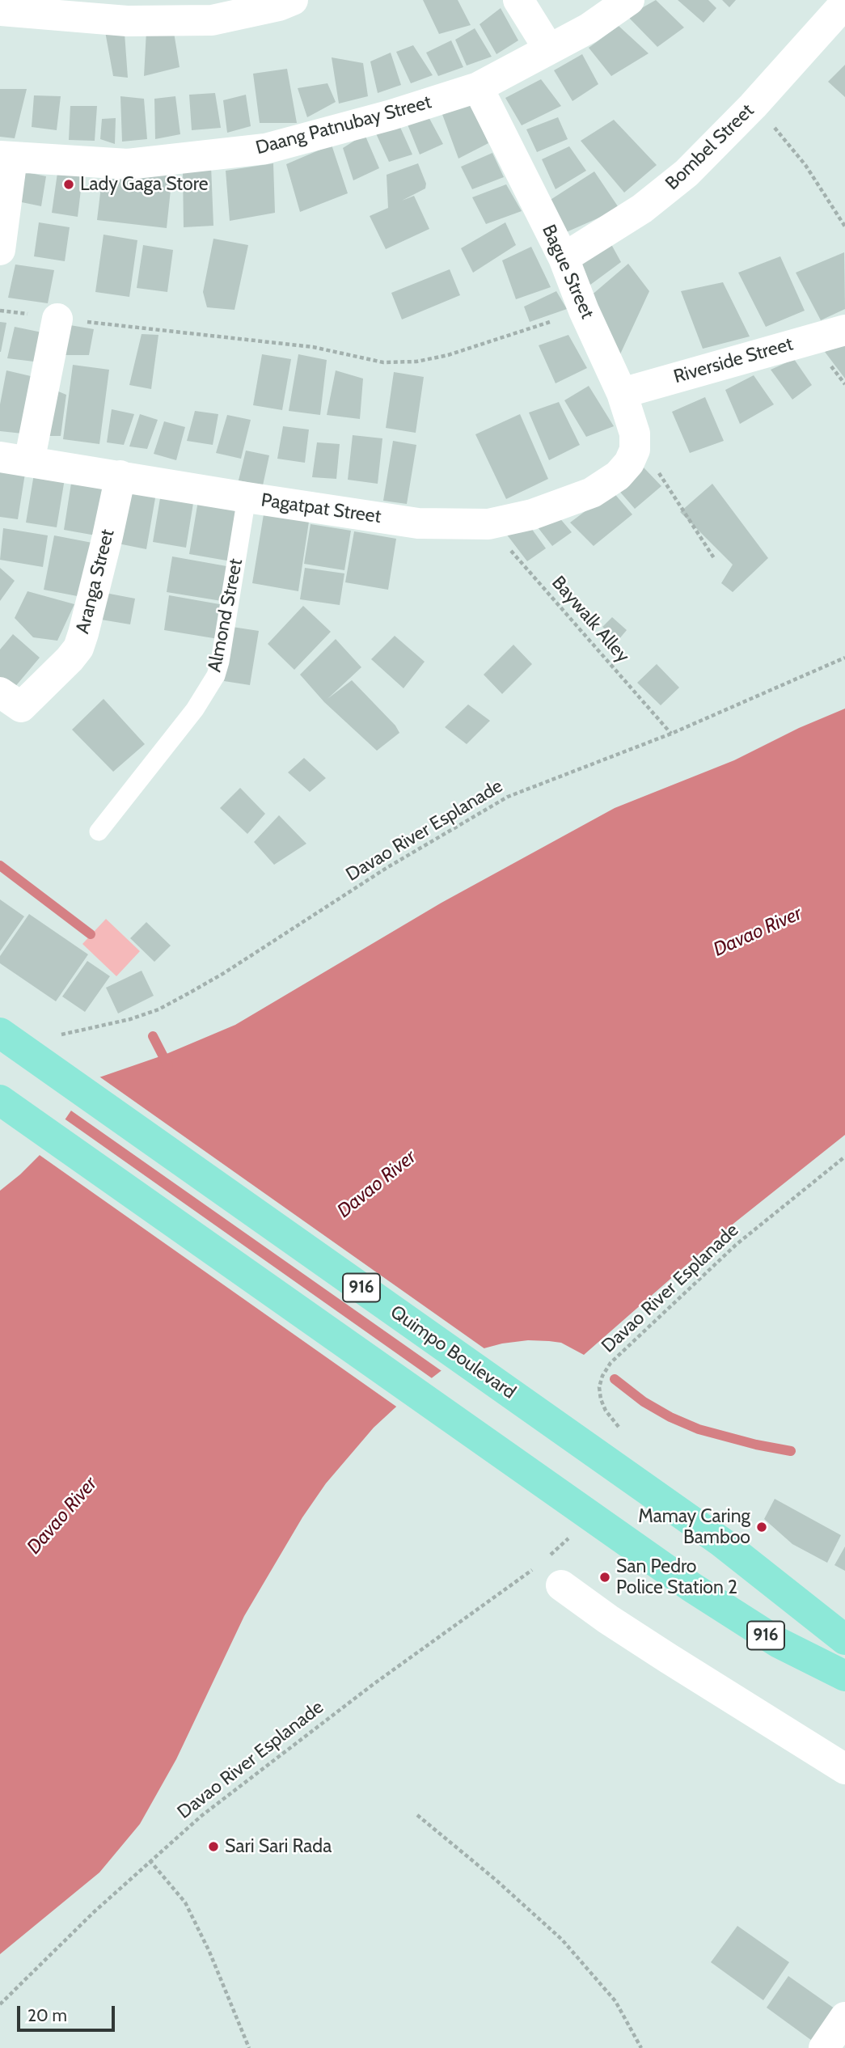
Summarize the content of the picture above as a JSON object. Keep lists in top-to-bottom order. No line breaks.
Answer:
{"streets":{"main road":["916","Quimpo Boulevard"],"street":["Daang Patnubay Street","Bombel Street","Bague Street","Riverside Street","Pagatpat Street","Aranga Street"],"lane":["Almond Street"],"path":["Baywalk Alley","Davao River Esplanade"]},"crossings":[["Daang Patnubay Street","Bague Street"],["Bombel Street","Bague Street"],["Bague Street","Riverside Street"],["Bague Street","Pagatpat Street"],["Pagatpat Street","Aranga Street"],["Pagatpat Street","Almond Street"],["Pagatpat Street","Baywalk Alley"],["Baywalk Alley","Davao River Esplanade"]],"water":["Davao River"],"places":["Lady Gaga Store","Mamay Caring Bamboo","San Pedro Police Station 2","Sari Sari Rada"],"scale_bar":"20 m"}
